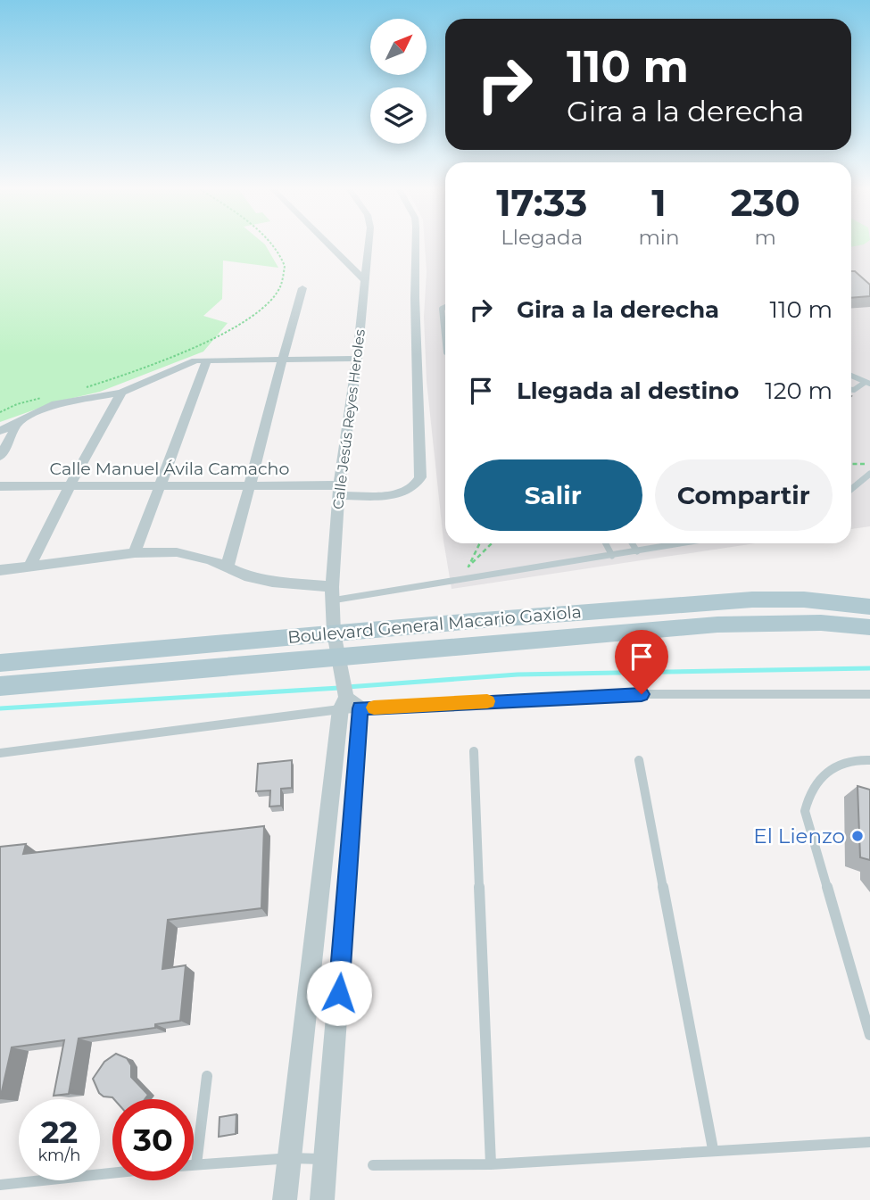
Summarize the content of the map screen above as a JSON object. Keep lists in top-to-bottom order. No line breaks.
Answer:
{"streets":{"main road":["Boulevard General Macario Gaxiola"],"street":["Calle Jesús Reyes Heroles","Calle Manuel Ávila Camacho"]},"crossings":[["Calle Jesús Reyes Heroles","Calle Manuel Ávila Camacho"],["Calle Jesús Reyes Heroles","Boulevard General Macario Gaxiola"]],"places":["El Lienzo"],"north":"top right","page":{"turn":["110 m","Gira a la derecha"],"eta":["17:33","Llegada","1","min","230","m"],"list":[{"name":"Gira a la derecha","value":"110 m"},{"name":"Llegada al destino","value":"120 m"}],"buttons":["Salir","Compartir"],"speed":"22 km/h","limit":"30"}}
